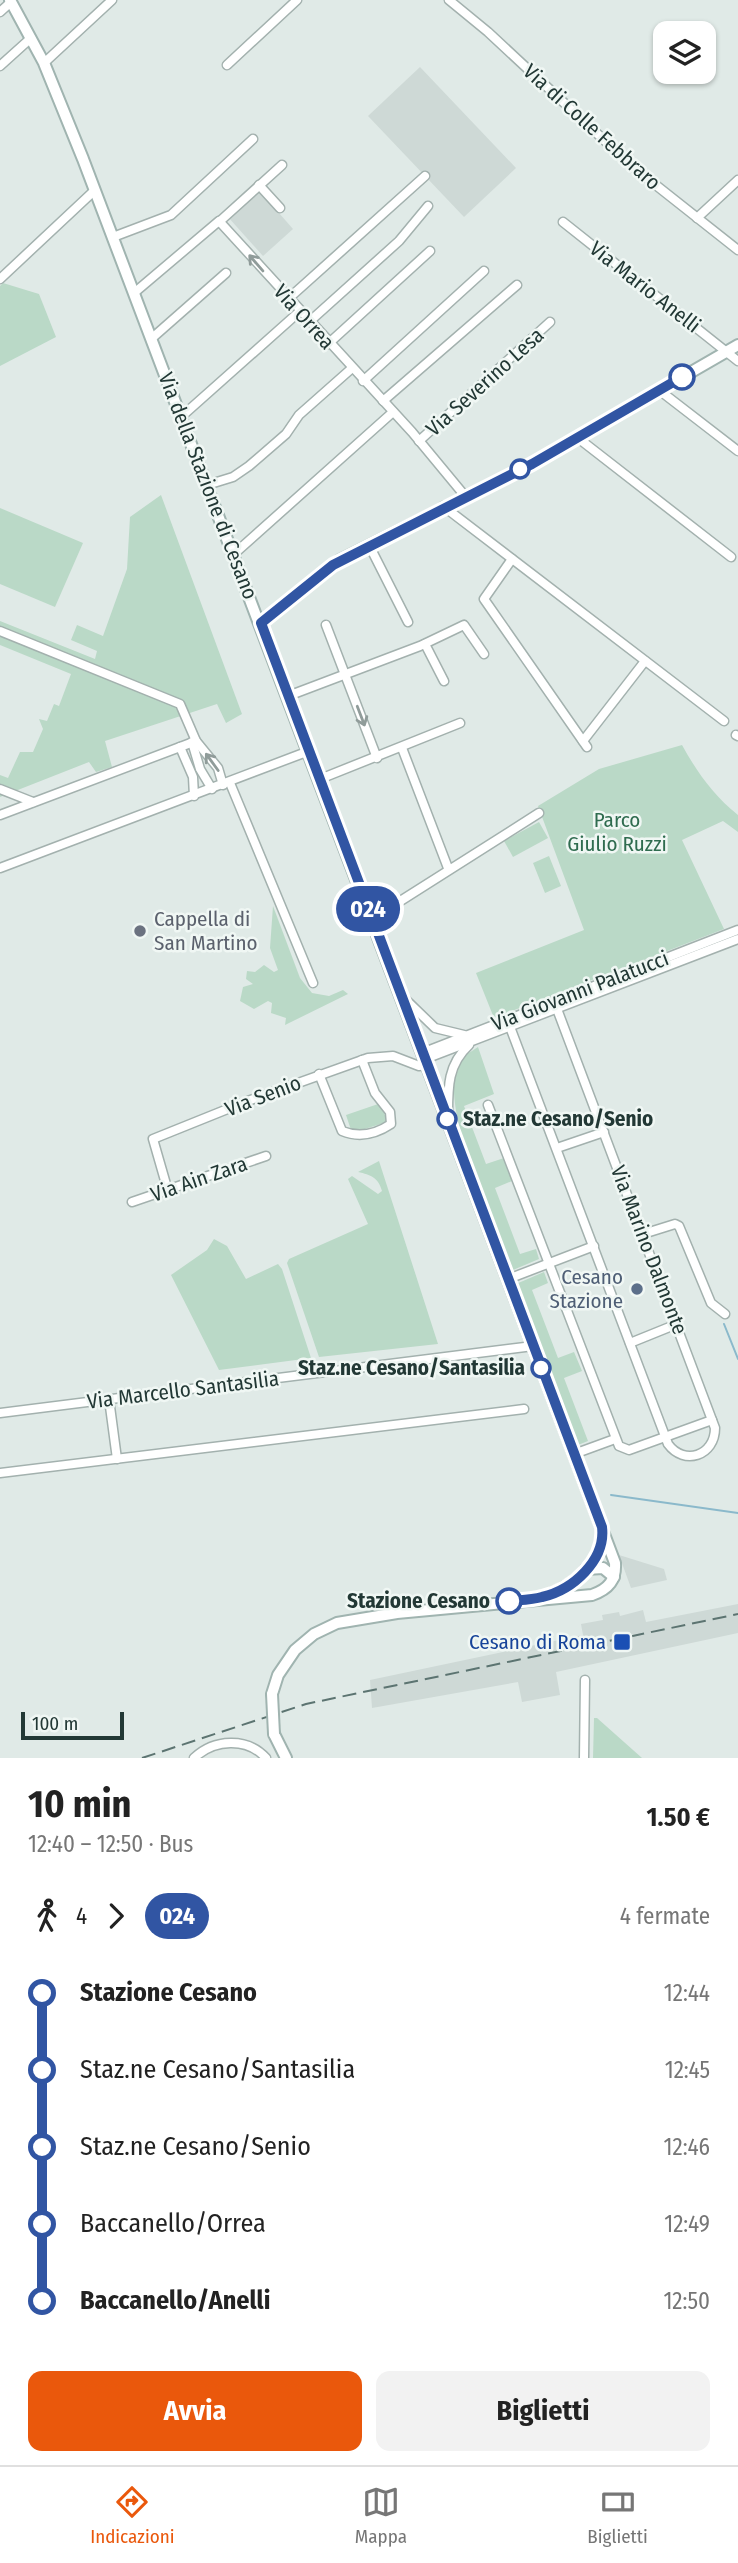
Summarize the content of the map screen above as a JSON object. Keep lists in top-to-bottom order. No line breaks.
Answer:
{"streets":{"street":["Via di Colle Febbraro","Via Mario Anelli","Via Orrea","Via Severino Lesa","Via della Stazione di Cesano","Via Giovanni Palatucci","Via Senio","Via Ain Zara","Via Marino Dalmonte","Via Marcello Santasilia"]},"crossings":[["Via Orrea","Via Severino Lesa"],["Via della Stazione di Cesano","Via Giovanni Palatucci"],["Via della Stazione di Cesano","Via Senio"],["Via della Stazione di Cesano","Via Marcello Santasilia"],["Via Giovanni Palatucci","Via Senio"],["Via Giovanni Palatucci","Via Marino Dalmonte"],["Via Senio","Via Ain Zara"]],"parks":["Parco Giulio Ruzzi"],"places":{"other":["Cappella di San Martino","Staz.ne Cesano/Senio","Cesano Stazione","Staz.ne Cesano/Santasilia","Stazione Cesano"],"transit":["Cesano di Roma"]},"lines":["bus line 024"],"scale_bar":"100 m","page":{"on_map":"024","scale":"100 m","heading":["10 min","12:40 – 12:50 · Bus","1.50 €"],"legs":["4","024","4 fermate"],"list":[{"name":"Stazione Cesano","value":"12:44"},{"name":"Staz.ne Cesano/Santasilia","value":"12:45"},{"name":"Staz.ne Cesano/Senio","value":"12:46"},{"name":"Baccanello/Orrea","value":"12:49"},{"name":"Baccanello/Anelli","value":"12:50"}],"buttons":["Avvia","Biglietti"],"tabs":["Indicazioni","Mappa","Biglietti"]}}
